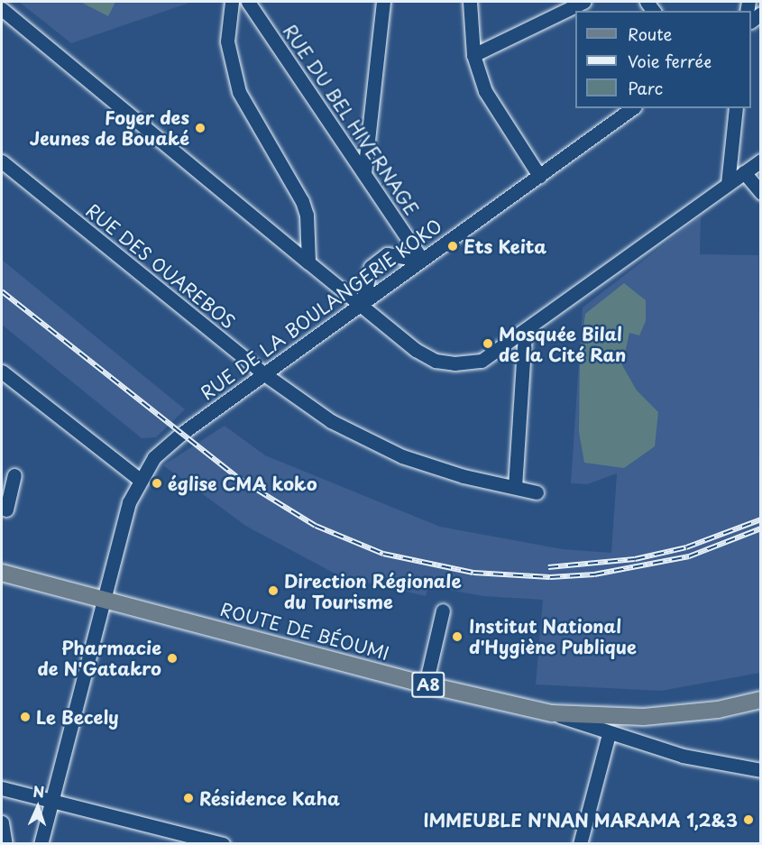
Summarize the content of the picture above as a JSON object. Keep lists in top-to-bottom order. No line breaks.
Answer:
{"streets":{"main road":["ROUTE DE BÉOUMI","A8"],"street":["RUE DU BEL HIVERNAGE","RUE DES OUAREBOS","RUE DE LA BOULANGERIE KOKO"]},"crossings":[["RUE DU BEL HIVERNAGE","RUE DE LA BOULANGERIE KOKO"],["RUE DES OUAREBOS","RUE DE LA BOULANGERIE KOKO"],["RUE DE LA BOULANGERIE KOKO","ROUTE DE BÉOUMI"]],"places":["Foyer des Jeunes de Bouaké","Ets Keita","Mosquée Bilal de la Cité Ran","église CMA koko","Direction Régionale du Tourisme","Institut National d'Hygiène Publique","Pharmacie de N'Gatakro","Le Becely","Résidence Kaha","IMMEUBLE N'NAN MARAMA 1,2&3"],"legend":["Route","Voie ferrée","Parc"],"north":"top"}
